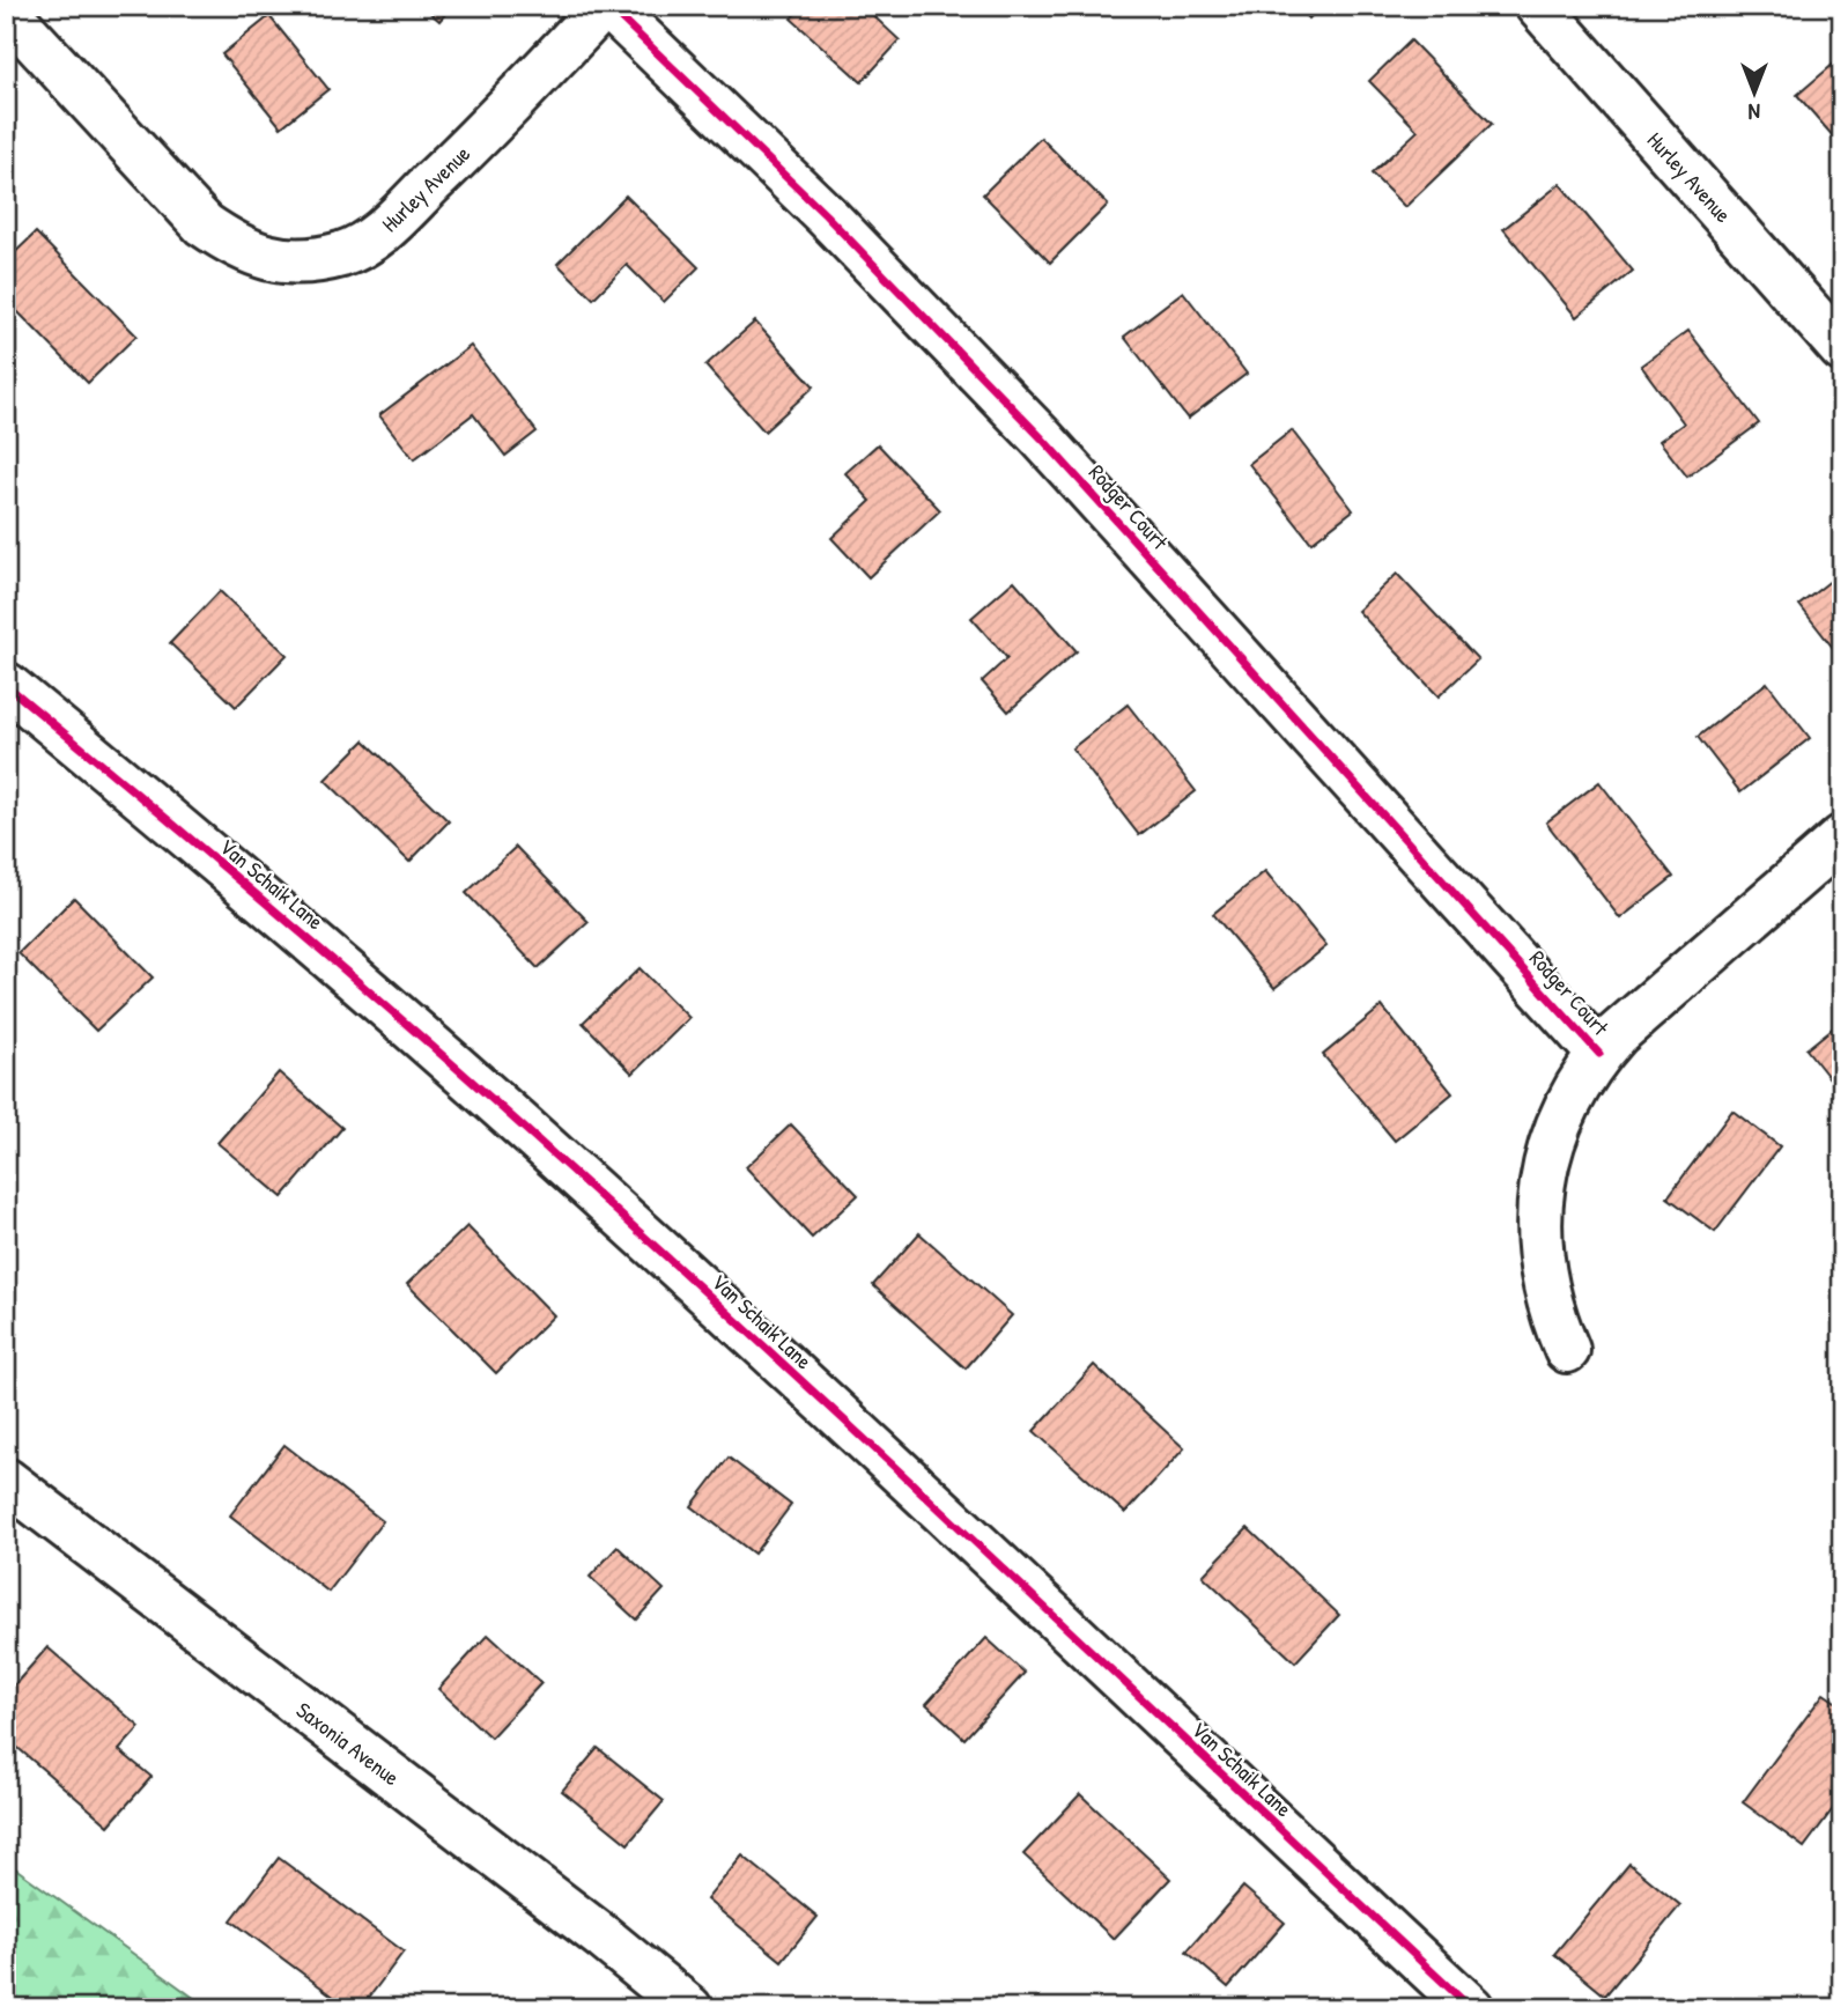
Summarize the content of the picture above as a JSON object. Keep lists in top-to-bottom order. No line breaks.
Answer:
{"streets":{"street":["Hurley Avenue","Rodger Court","Van Schaik Lane","Saxonia Avenue"]},"crossings":[["Hurley Avenue","Rodger Court"]],"north":"bottom"}
